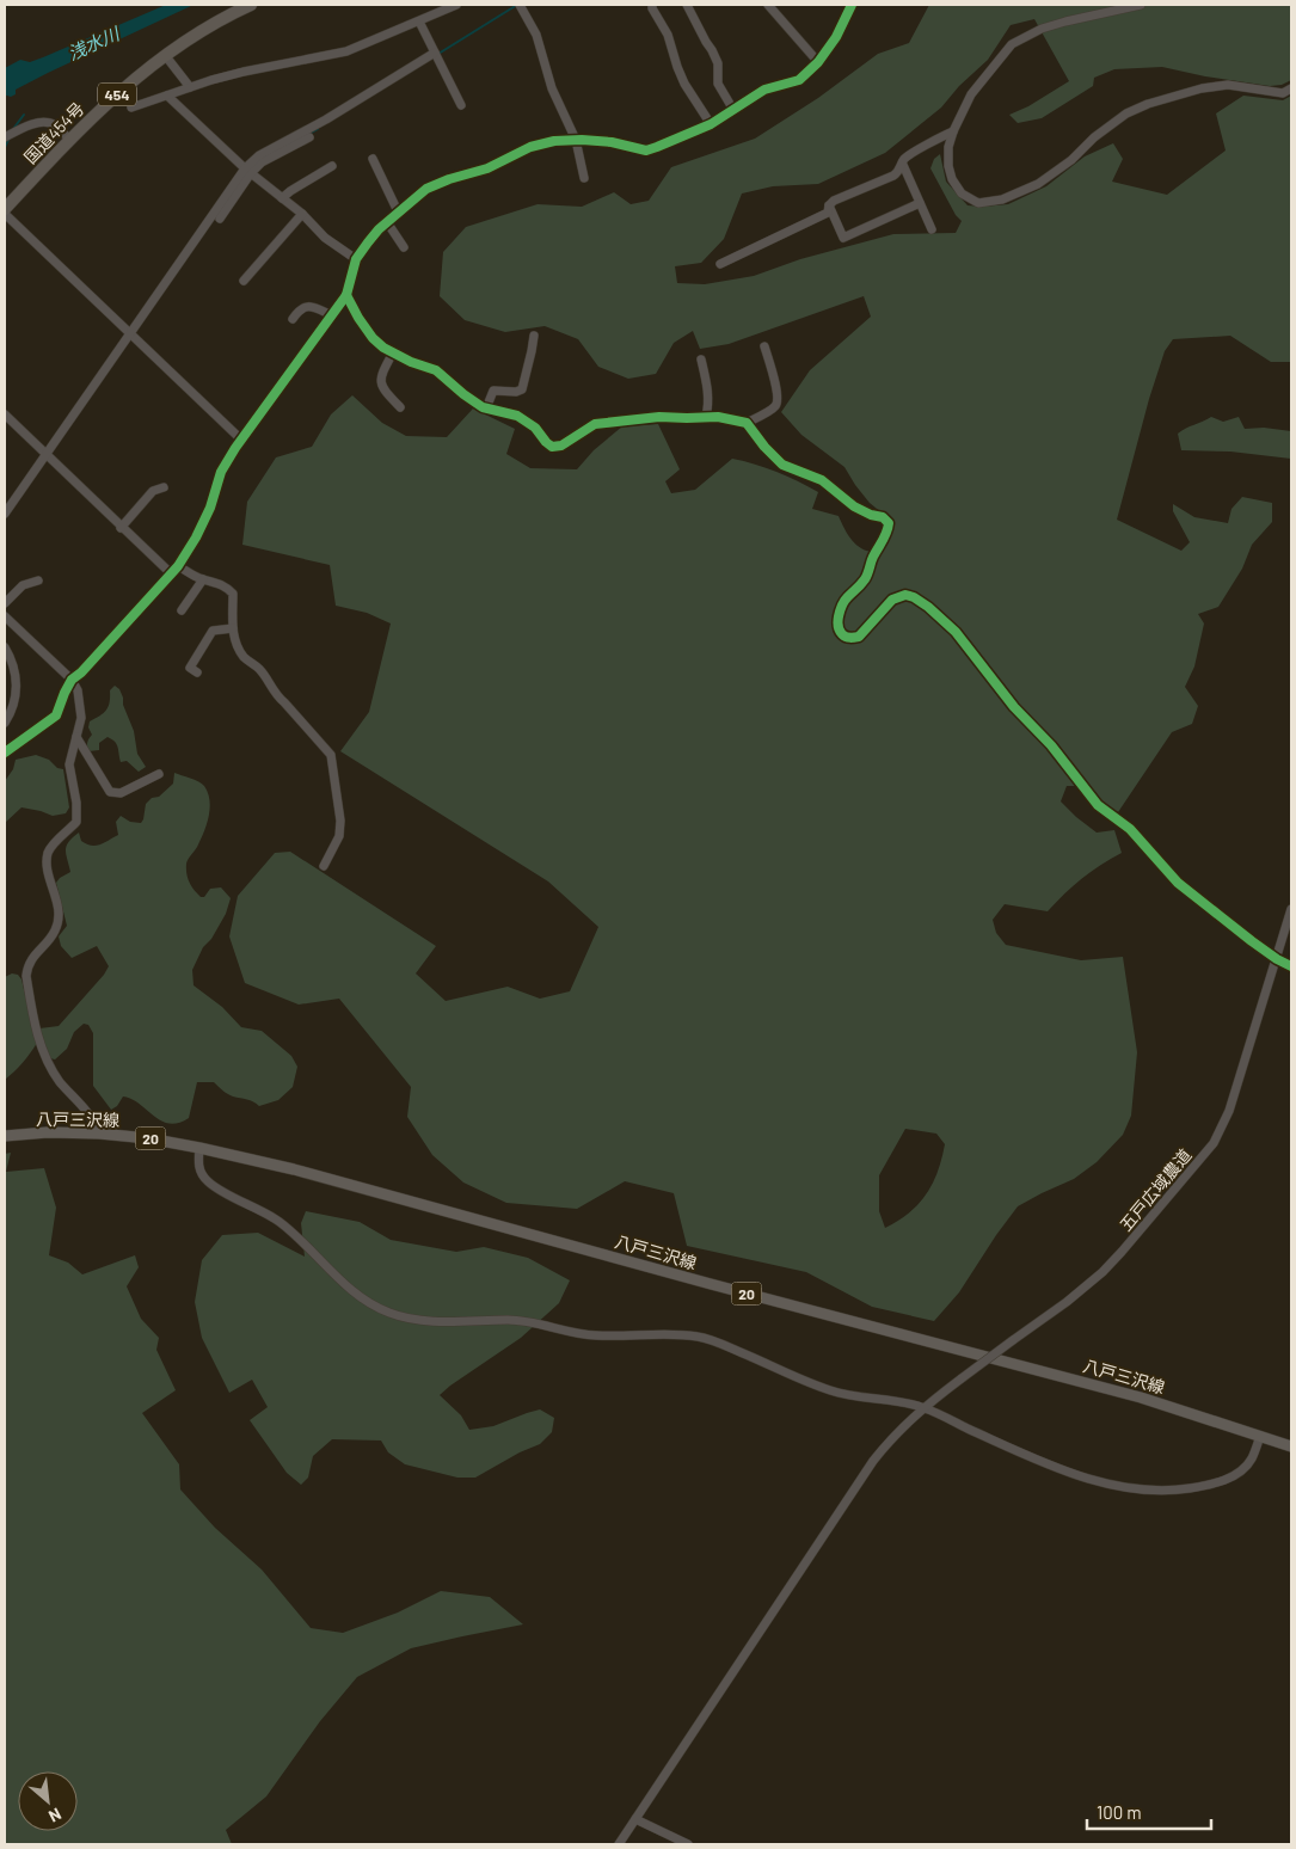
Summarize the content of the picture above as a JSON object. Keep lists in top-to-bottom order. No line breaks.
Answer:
{"streets":{"highway":["454","国道454号"],"main road":["八戸三沢線","20"],"street":["五戸広域農道"]},"water":["浅水川"],"scale_bar":"100 m","north":"bottom right"}
